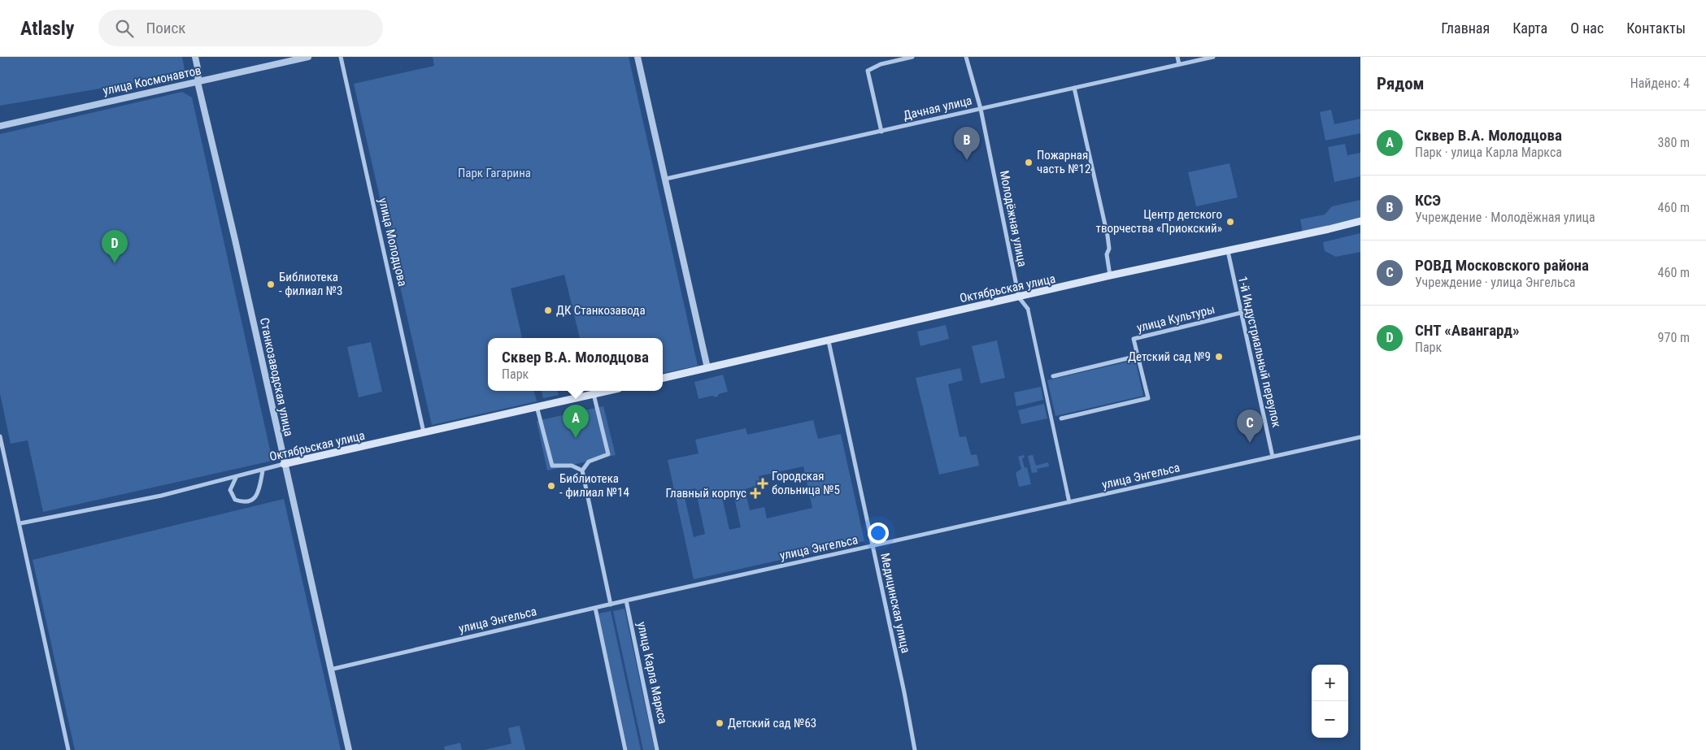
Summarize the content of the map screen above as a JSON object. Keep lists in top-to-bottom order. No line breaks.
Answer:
{"streets":{"main road":["Октябрьская улица"],"street":["улица Космонавтов","Дачная улица","Молодёжная улица","улица Молодцова","улица Культуры","1-й Индустриальный переулок","Станкозаводская улица","улица Энгельса","Медицинская улица","улица Карла Маркса"]},"crossings":[["улица Космонавтов","Станкозаводская улица"],["Дачная улица","Молодёжная улица"],["Молодёжная улица","Октябрьская улица"],["Молодёжная улица","улица Энгельса"],["улица Молодцова","Октябрьская улица"],["Октябрьская улица","1-й Индустриальный переулок"],["Октябрьская улица","Станкозаводская улица"],["Октябрьская улица","Медицинская улица"],["улица Культуры","1-й Индустриальный переулок"],["1-й Индустриальный переулок","улица Энгельса"],["Станкозаводская улица","улица Энгельса"],["улица Энгельса","Медицинская улица"],["улица Энгельса","улица Карла Маркса"]],"parks":["Парк Гагарина"],"places":{"other":["Пожарная часть №12","Центр детского творчества «Приокский»","Библиотека - филиал №3","ДК Станкозавода","Детский сад №9","Библиотека - филиал №14","Детский сад №63"],"health":["Городская больница №5","Главный корпус"]},"page":{"header":"Atlasly","search":"Поиск","nav":["Главная","Карта","О нас","Контакты"],"heading":["Рядом","Найдено: 4"],"list":[{"mark":"A","name":"Сквер В.А. Молодцова","note":"Парк · улица Карла Маркса","value":"380 m"},{"mark":"B","name":"КСЭ","note":"Учреждение · Молодёжная улица","value":"460 m"},{"mark":"C","name":"РОВД Московского района","note":"Учреждение · улица Энгельса","value":"460 m"},{"mark":"D","name":"СНТ «Авангард»","note":"Парк","value":"970 m"}],"pins":["B","D","A","C"],"popup":["Сквер В.А. Молодцова","Парк"],"map_buttons":["+","−"]}}
